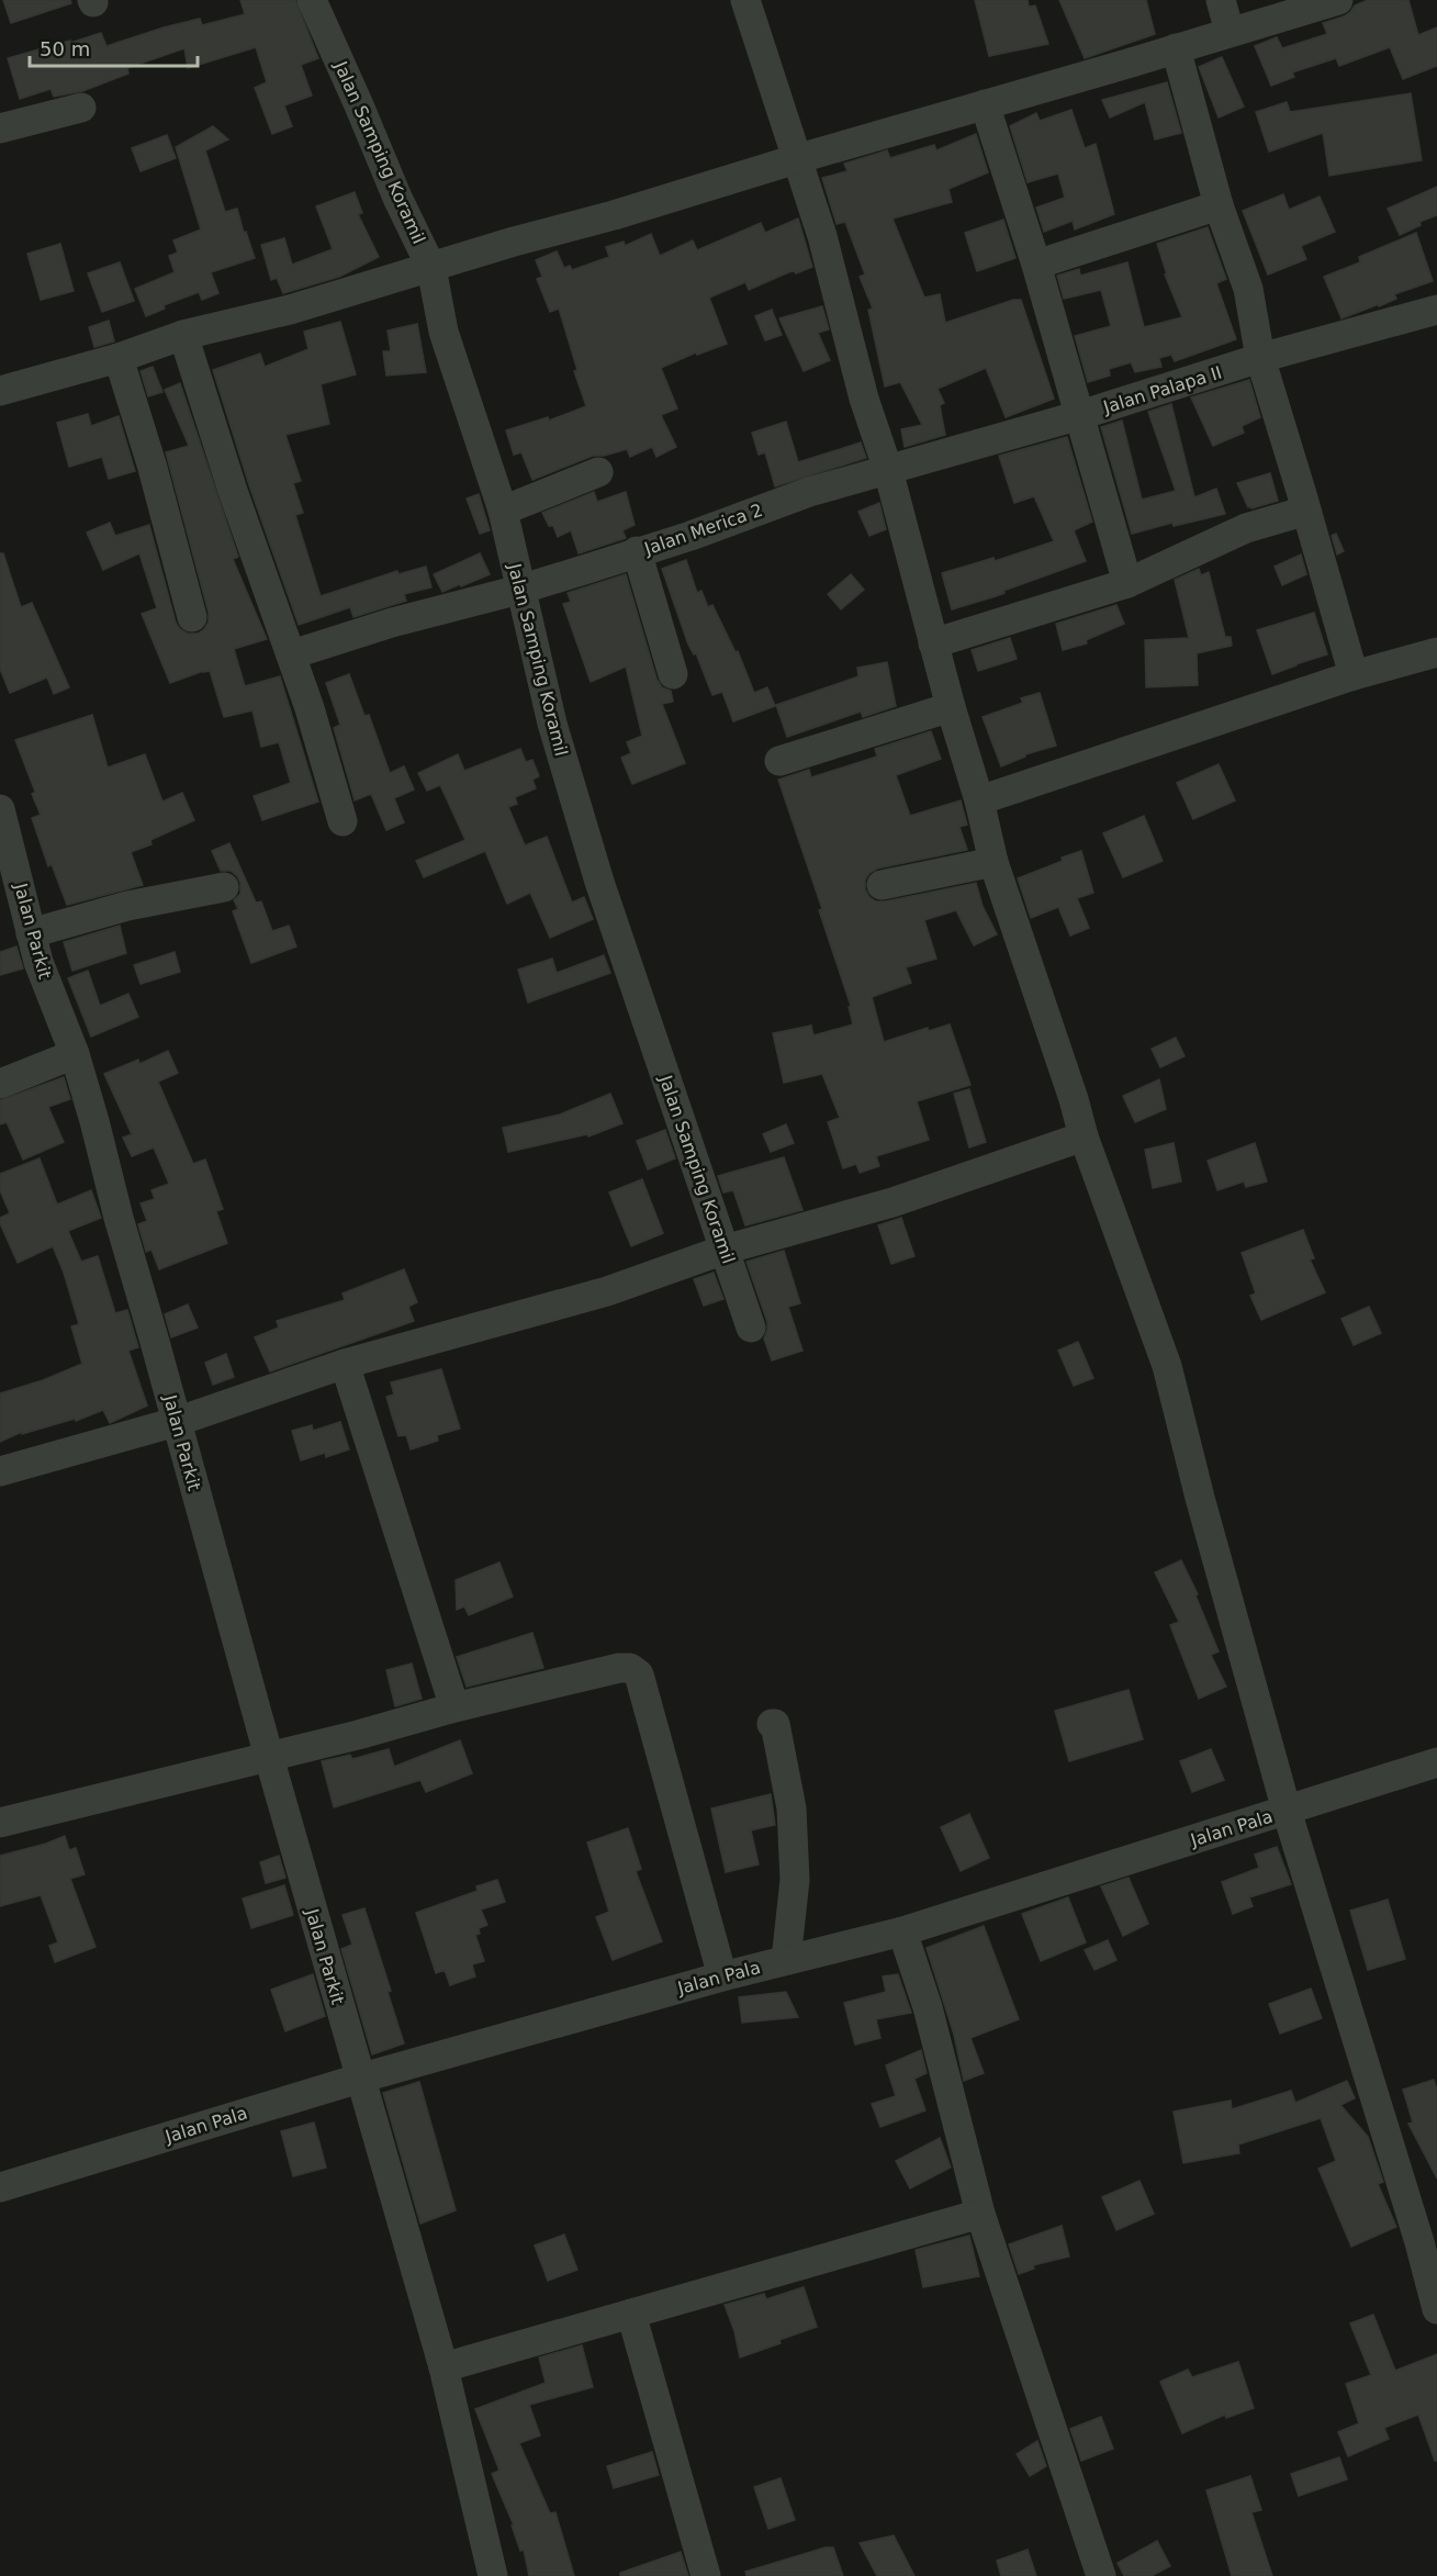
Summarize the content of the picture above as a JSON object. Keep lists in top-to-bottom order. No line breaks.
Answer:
{"streets":{"street":["Jalan Samping Koramil","Jalan Palapa II","Jalan Merica 2","Jalan Parkit","Jalan Pala"]},"crossings":[["Jalan Samping Koramil","Jalan Merica 2"],["Jalan Palapa II","Jalan Merica 2"],["Jalan Parkit","Jalan Pala"]],"scale_bar":"50 m"}
